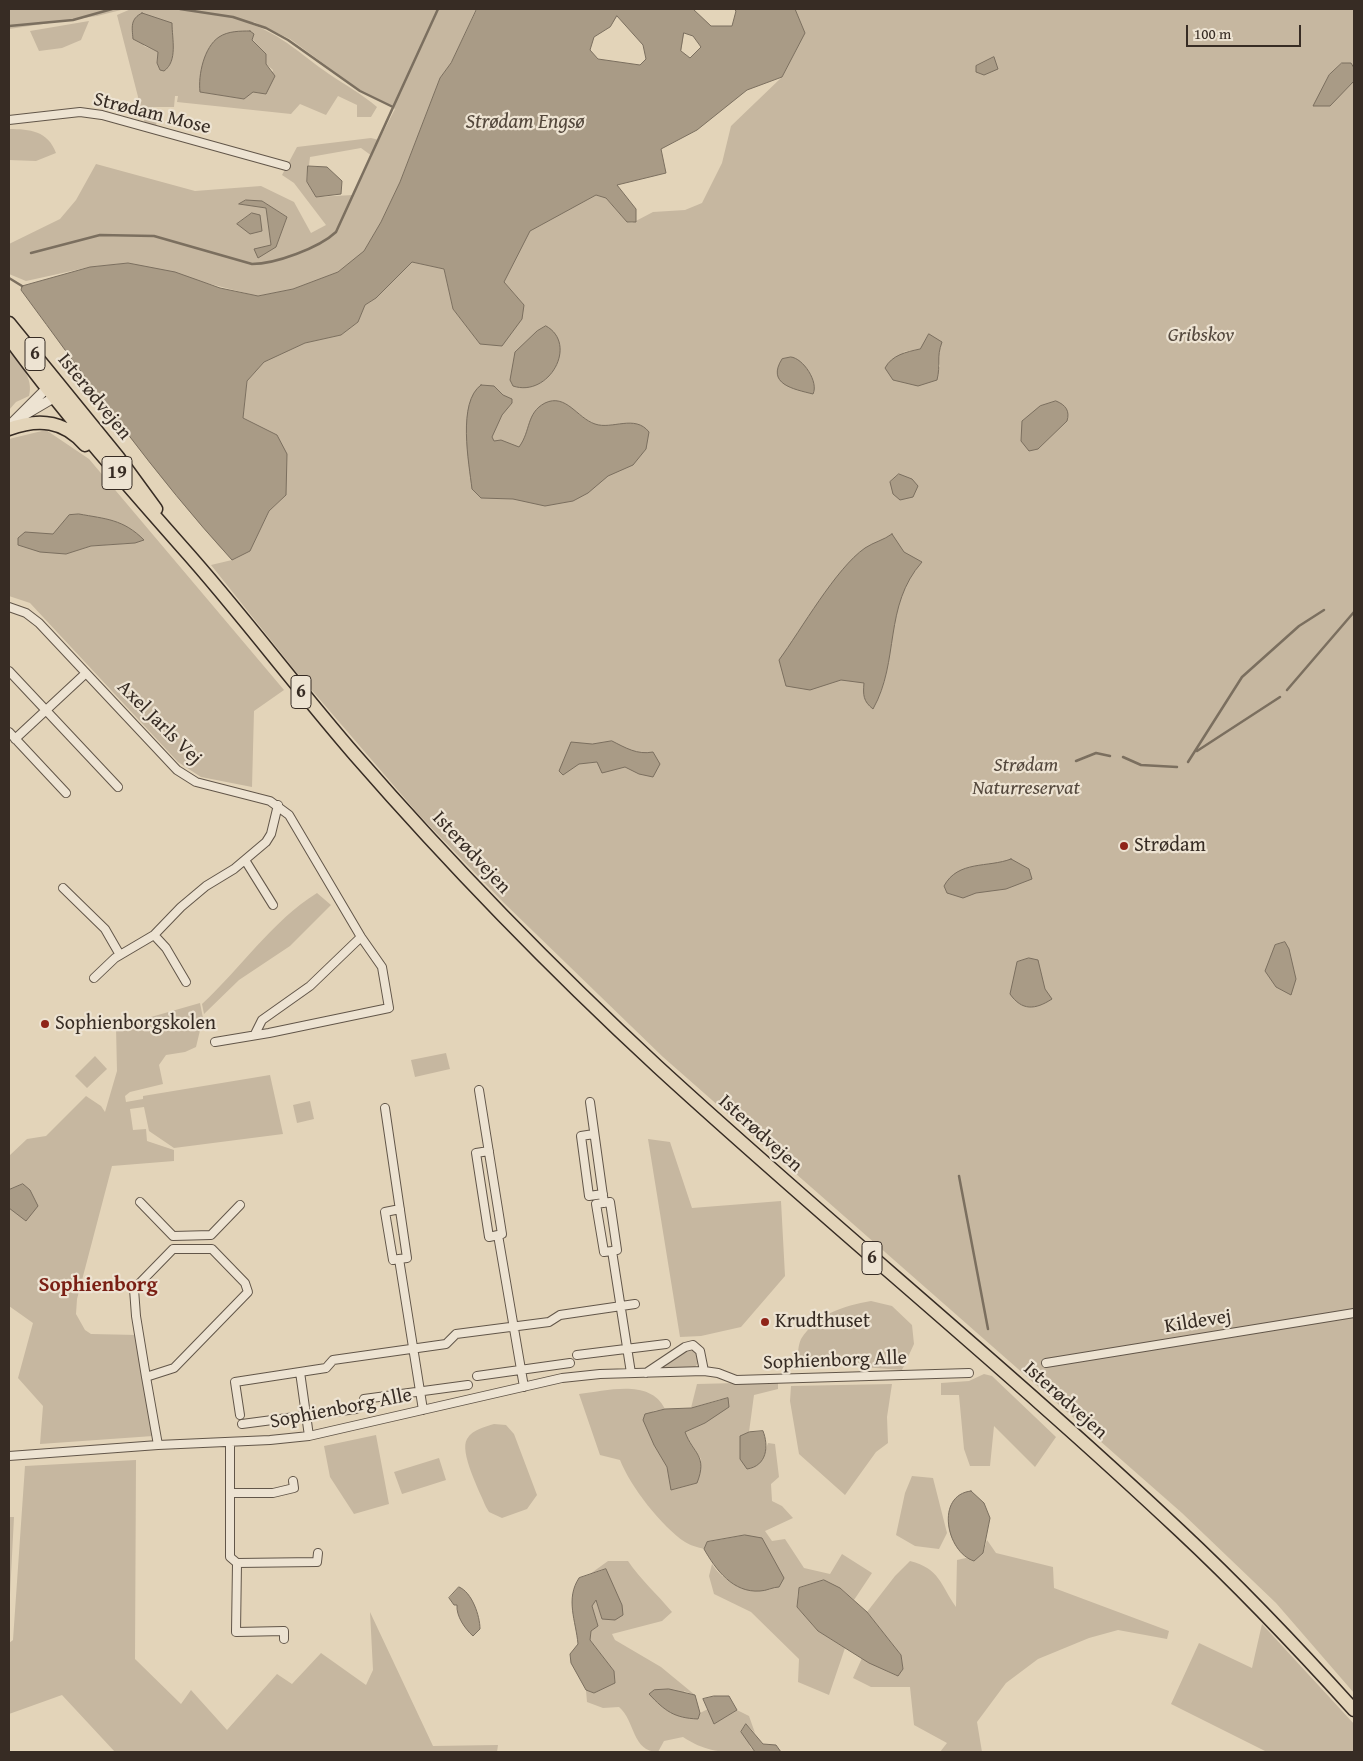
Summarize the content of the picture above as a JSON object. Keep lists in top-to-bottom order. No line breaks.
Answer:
{"streets":{"highway":["6","Isterødvejen","19"],"street":["Strødam Mose","Axel Jarls Vej","Kildevej","Sophienborg Alle"]},"districts":["Sophienborg"],"water":["Strødam Engsø"],"parks":["Gribskov","Strødam Naturreservat"],"places":["Strødam","Sophienborgskolen","Krudthuset"],"scale_bar":"100 m"}
